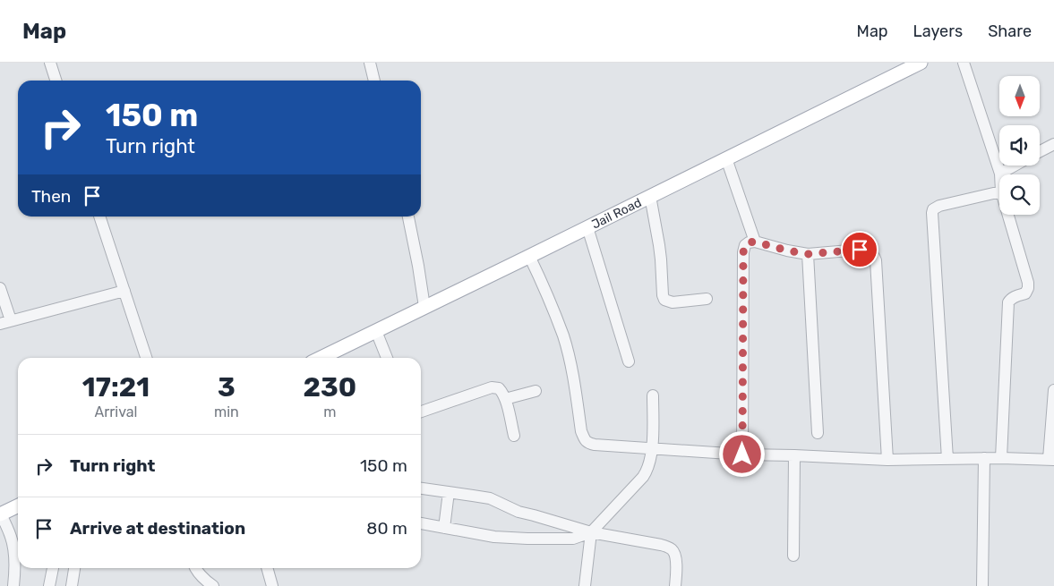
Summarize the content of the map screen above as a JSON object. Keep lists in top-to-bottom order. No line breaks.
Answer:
{"streets":{"main road":["Jail Road"]},"north":"bottom","page":{"header":"Map","nav":["Map","Layers","Share"],"turn":["150 m","Turn right"],"then":"Then","eta":["17:21","Arrival","3","min","230","m"],"list":[{"name":"Turn right","value":"150 m"},{"name":"Arrive at destination","value":"80 m"}]}}
